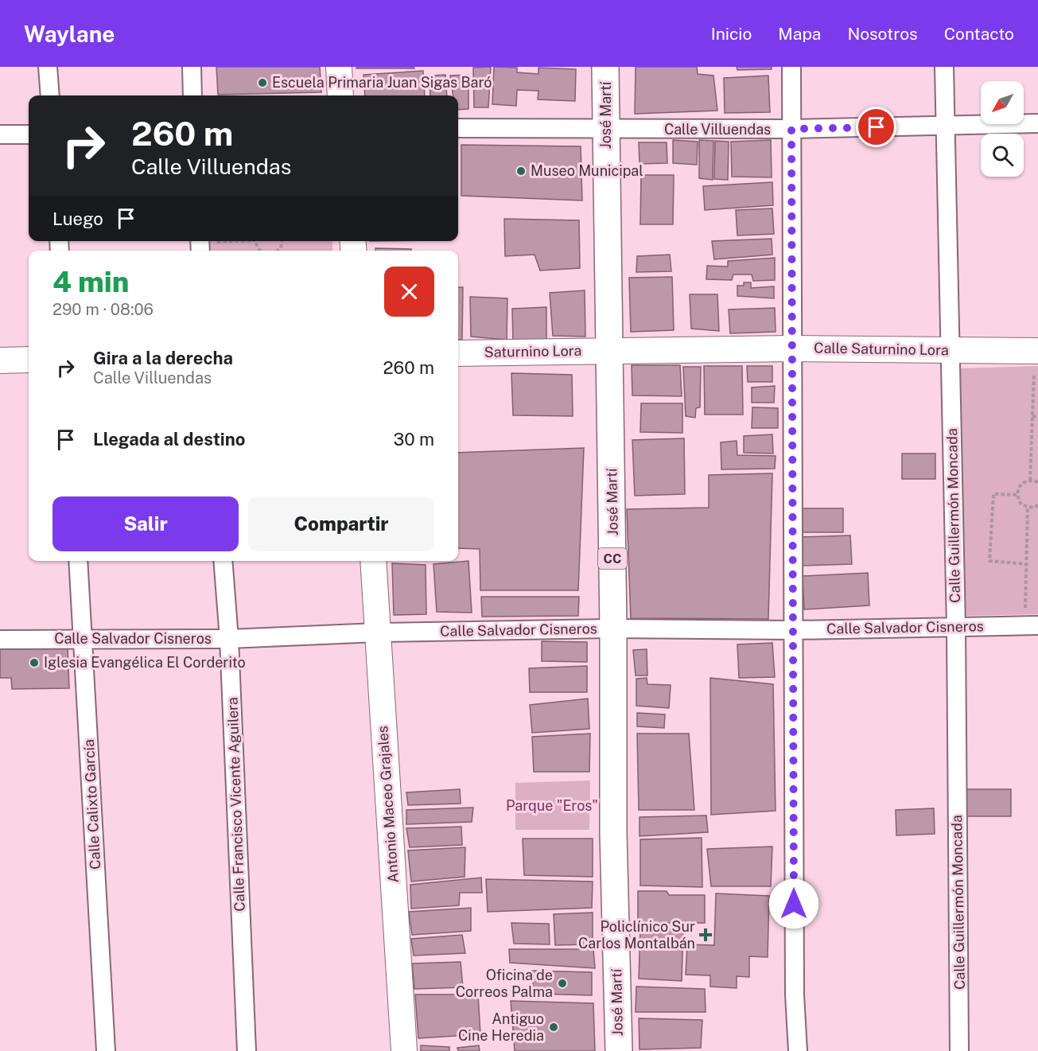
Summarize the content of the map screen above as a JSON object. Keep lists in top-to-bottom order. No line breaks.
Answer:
{"streets":{"main road":["José Martí","CC"],"street":["Calle Villuendas","Calle Saturnino Lora","Saturnino Lora","Calle Guillermón Moncada","Calle Salvador Cisneros","Calle Calixto García","Calle Francisco Vicente Aguilera","Antonio Maceo Grajales"]},"crossings":[["José Martí","Calle Villuendas"],["José Martí","Calle Saturnino Lora"],["José Martí","Saturnino Lora"],["José Martí","Calle Salvador Cisneros"],["Calle Villuendas","Calle Guillermón Moncada"],["Calle Saturnino Lora","Saturnino Lora"],["Calle Saturnino Lora","Calle Guillermón Moncada"],["Calle Guillermón Moncada","Calle Salvador Cisneros"],["Calle Salvador Cisneros","Calle Calixto García"],["Calle Salvador Cisneros","Calle Francisco Vicente Aguilera"],["Calle Salvador Cisneros","Antonio Maceo Grajales"]],"parks":["Parque \"Eros\""],"places":{"other":["Escuela Primaria Juan Sigas Baró","Museo Municipal","Iglesia Evangélica El Corderito","Oficina de Correos Palma","Antiguo Cine Heredia"],"health":["Policlínico Sur Carlos Montalbán"]},"north":"bottom left","page":{"header":"Waylane","nav":["Inicio","Mapa","Nosotros","Contacto"],"turn":["260 m","Calle Villuendas"],"then":"Luego","heading":["4 min","290 m · 08:06"],"list":[{"name":"Gira a la derecha","note":"Calle Villuendas","value":"260 m"},{"name":"Llegada al destino","value":"30 m"}],"buttons":["Salir","Compartir"]}}
